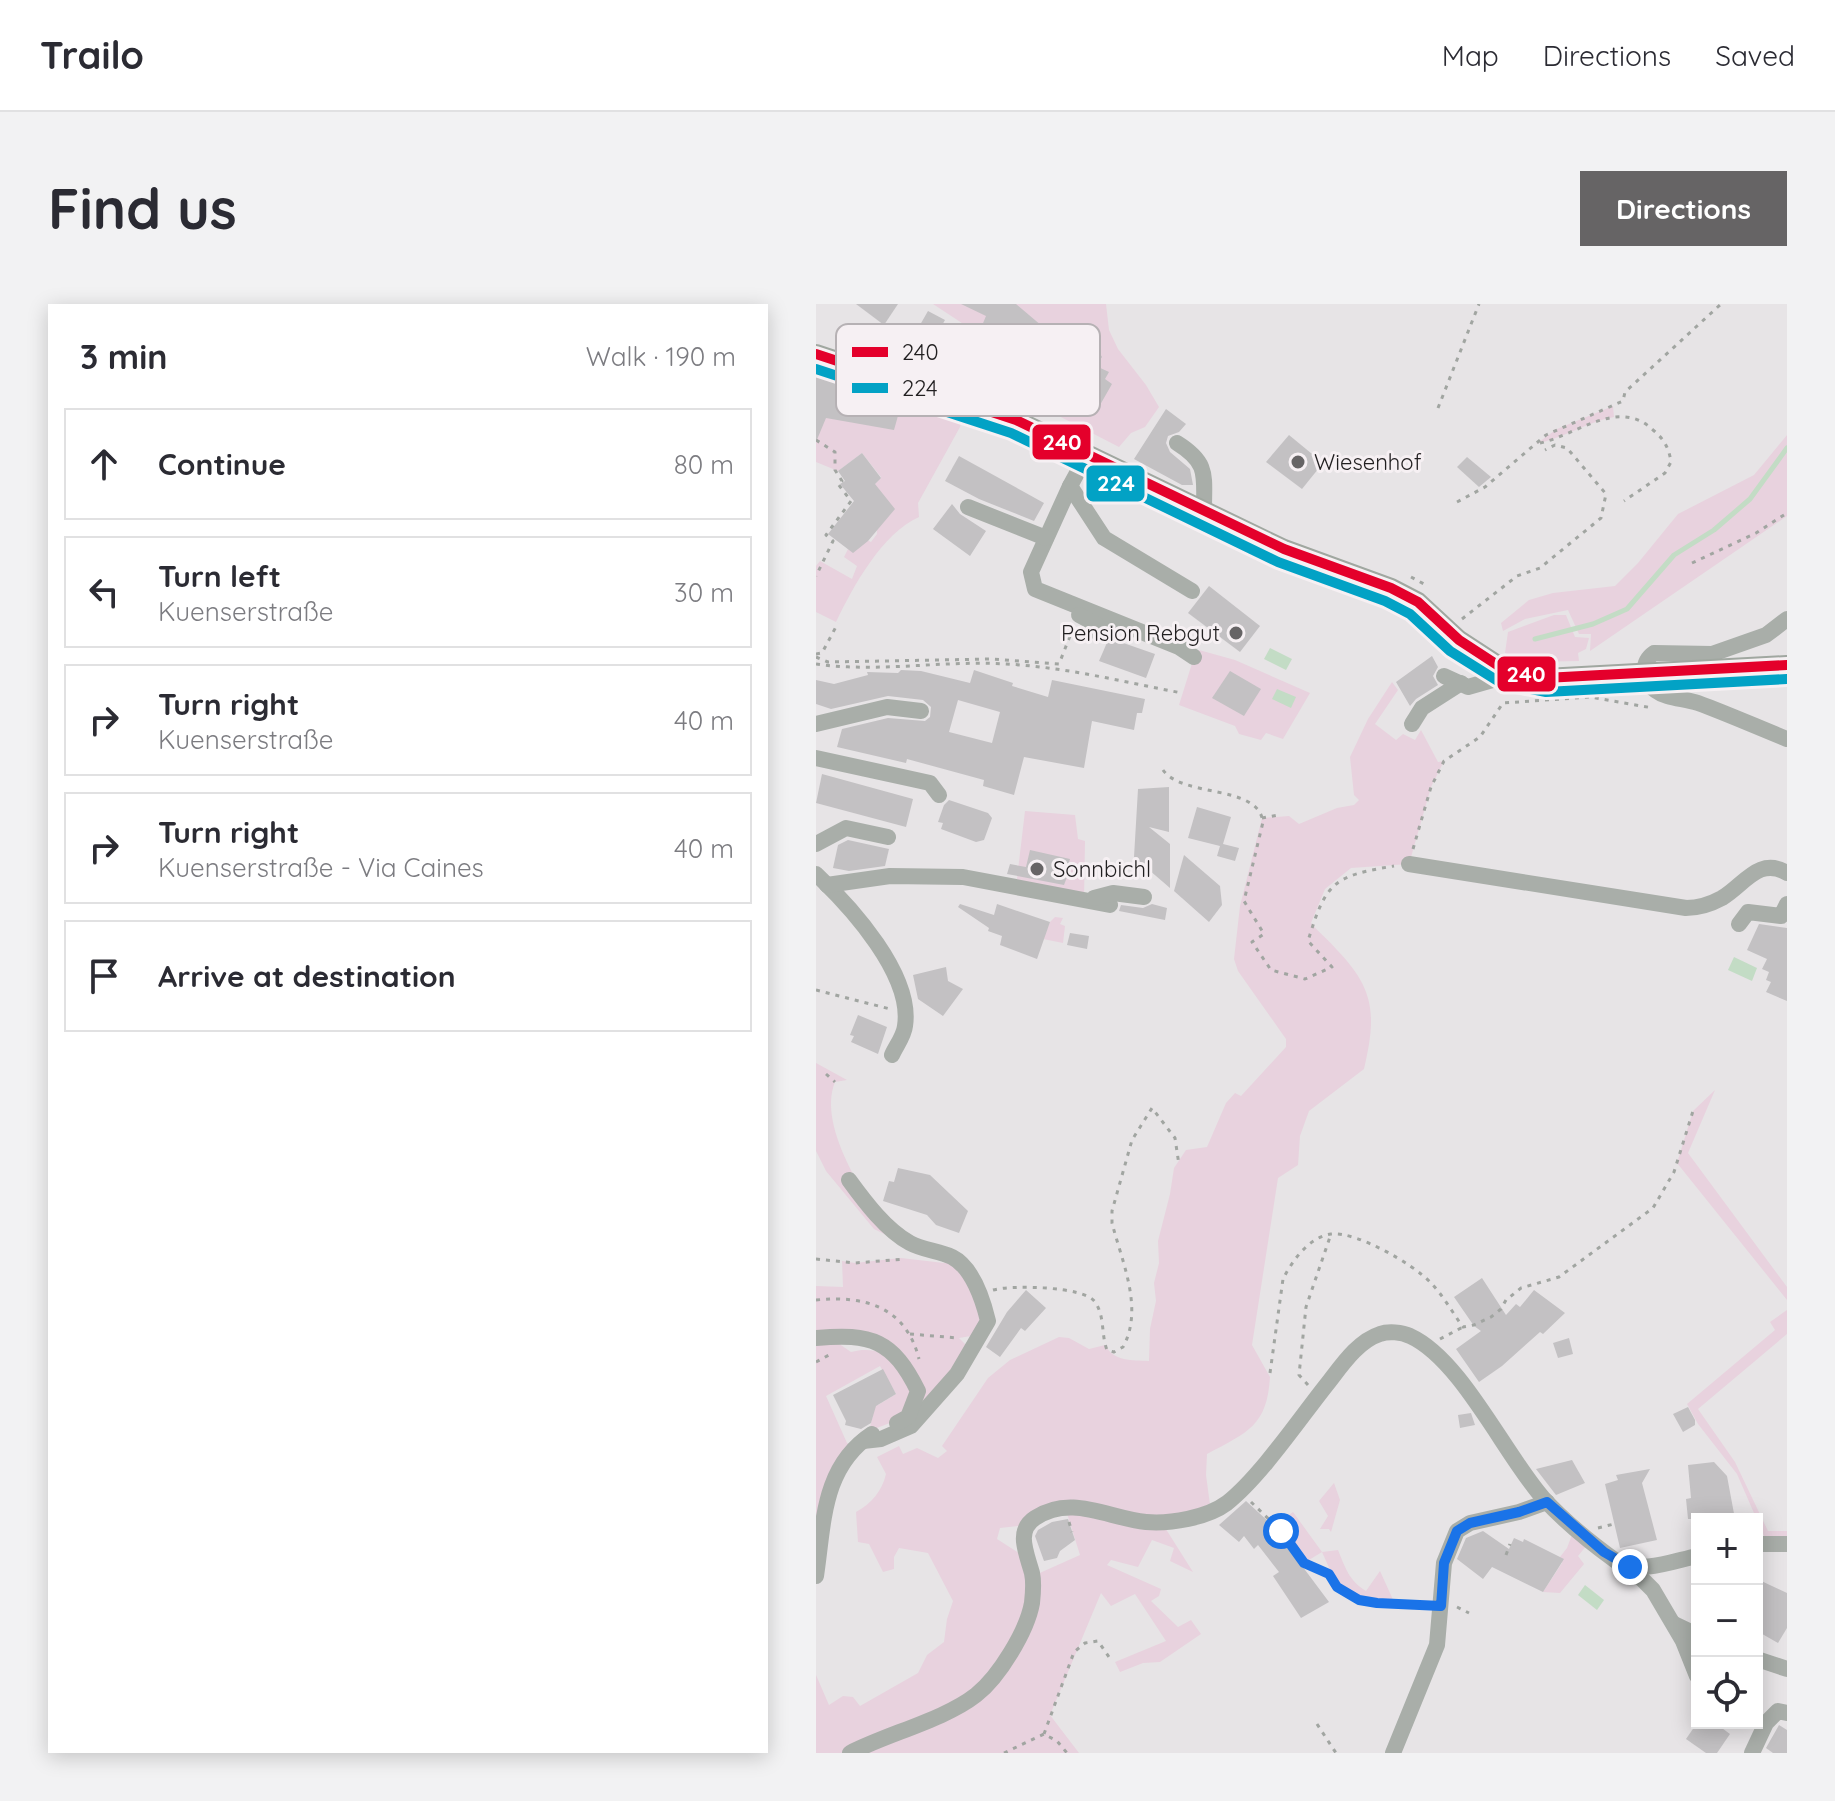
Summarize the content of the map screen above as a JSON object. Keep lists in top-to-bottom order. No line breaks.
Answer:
{"places":["Wiesenhof","Pension Rebgut","Sonnbichl"],"lines":["transit line 240","transit line 224"],"legend":["240","224"],"page":{"header":"Trailo","nav":["Map","Directions","Saved"],"buttons":"Directions","title":"Find us","heading":["3 min","Walk · 190 m"],"list":[["Continue","80 m"],["Turn left","Kuenserstraße","30 m"],["Turn right","Kuenserstraße","40 m"],["Turn right","Kuenserstraße - Via Caines","40 m"],"Arrive at destination"],"map_buttons":["+","−"]}}
